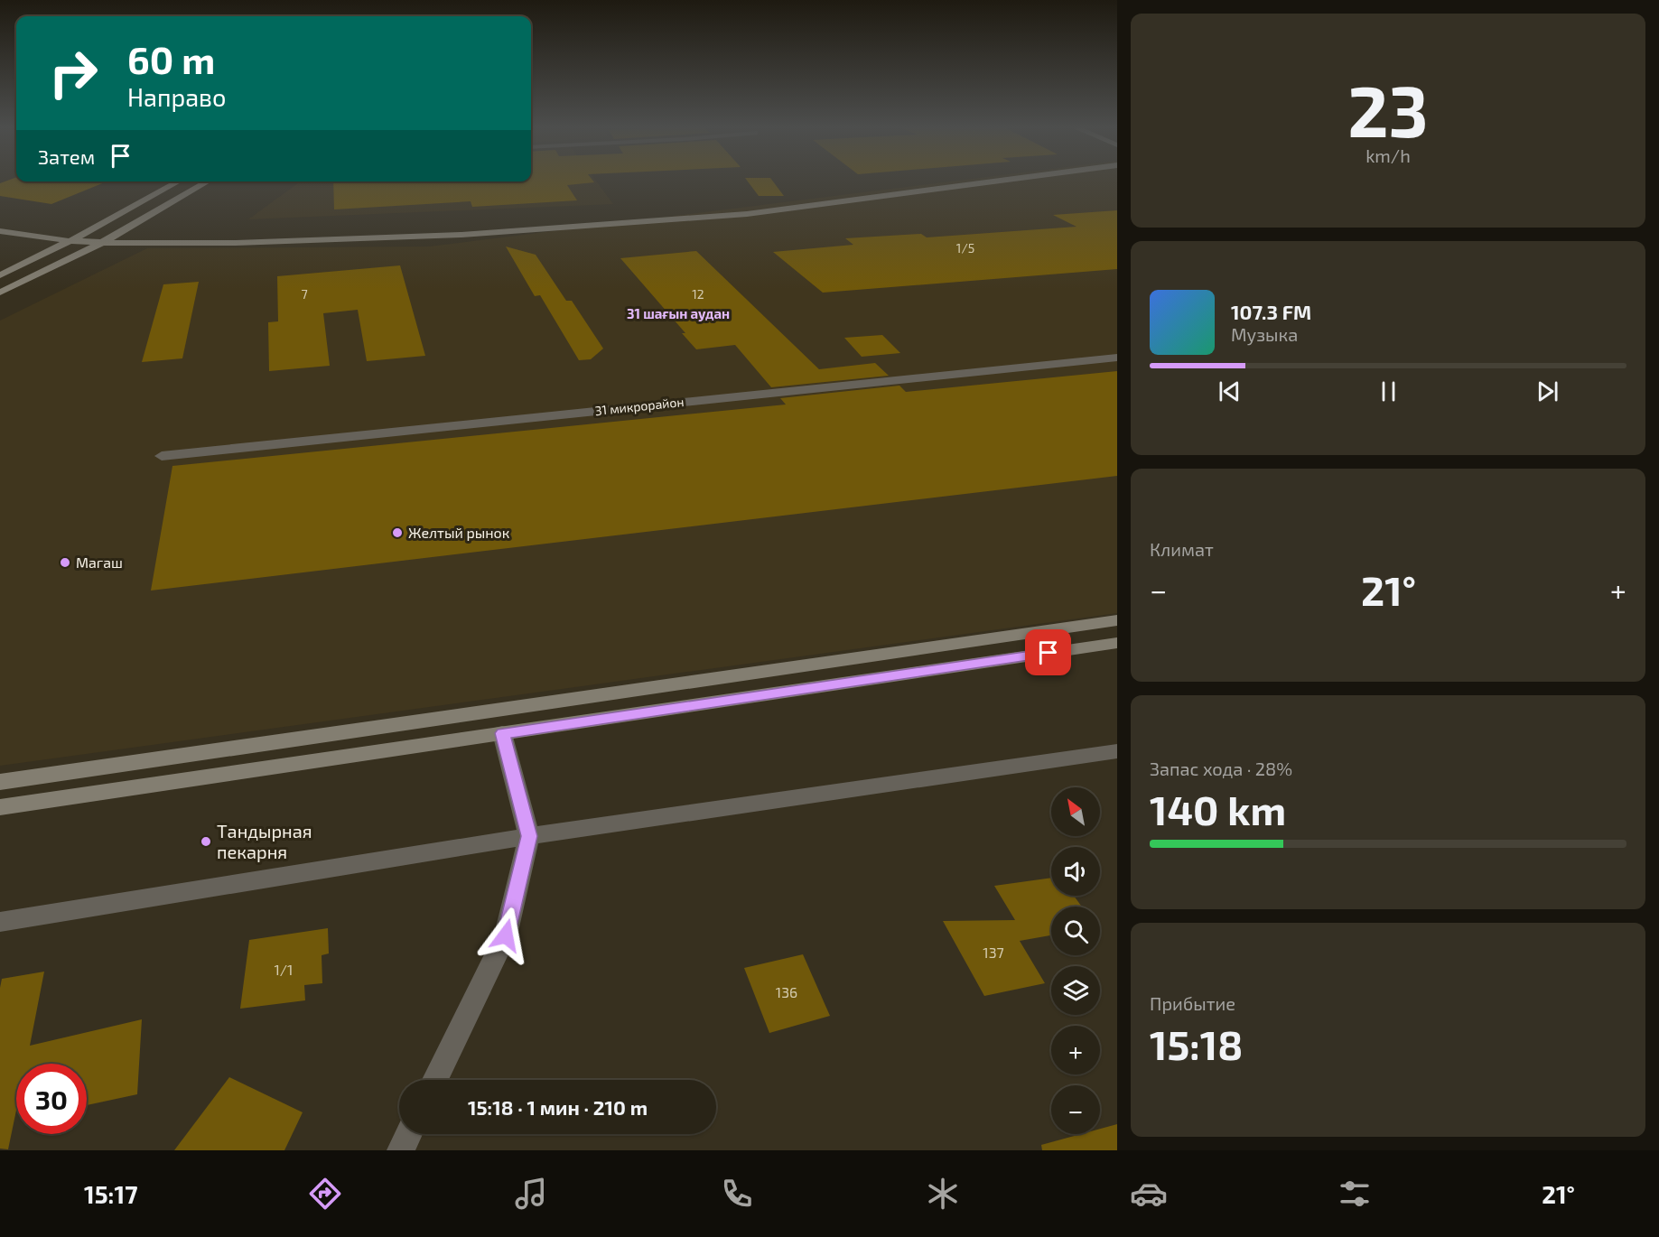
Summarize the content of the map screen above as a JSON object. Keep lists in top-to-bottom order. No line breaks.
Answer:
{"streets":{"street":["31 микрорайон"]},"districts":["31 шағын аудан"],"places":["Желтый рынок","Магаш","Тандырная пекарня"],"house_numbers":["1/5","7","12","137","1/1","136"],"north":"top left","page":{"tile":[["23","km/h"],"Климат",["Запас хода · 28%","140 km"],["Прибытие","15:18"]],"turn":["60 m","Направо"],"then":"Затем","song":["107.3 FM","Музыка"],"heat":["−","21°","+"],"map_buttons":["+","−"],"limit":"30","trip":"15:18 · 1 мин · 210 m","tabs":["15:17","21°"]}}
